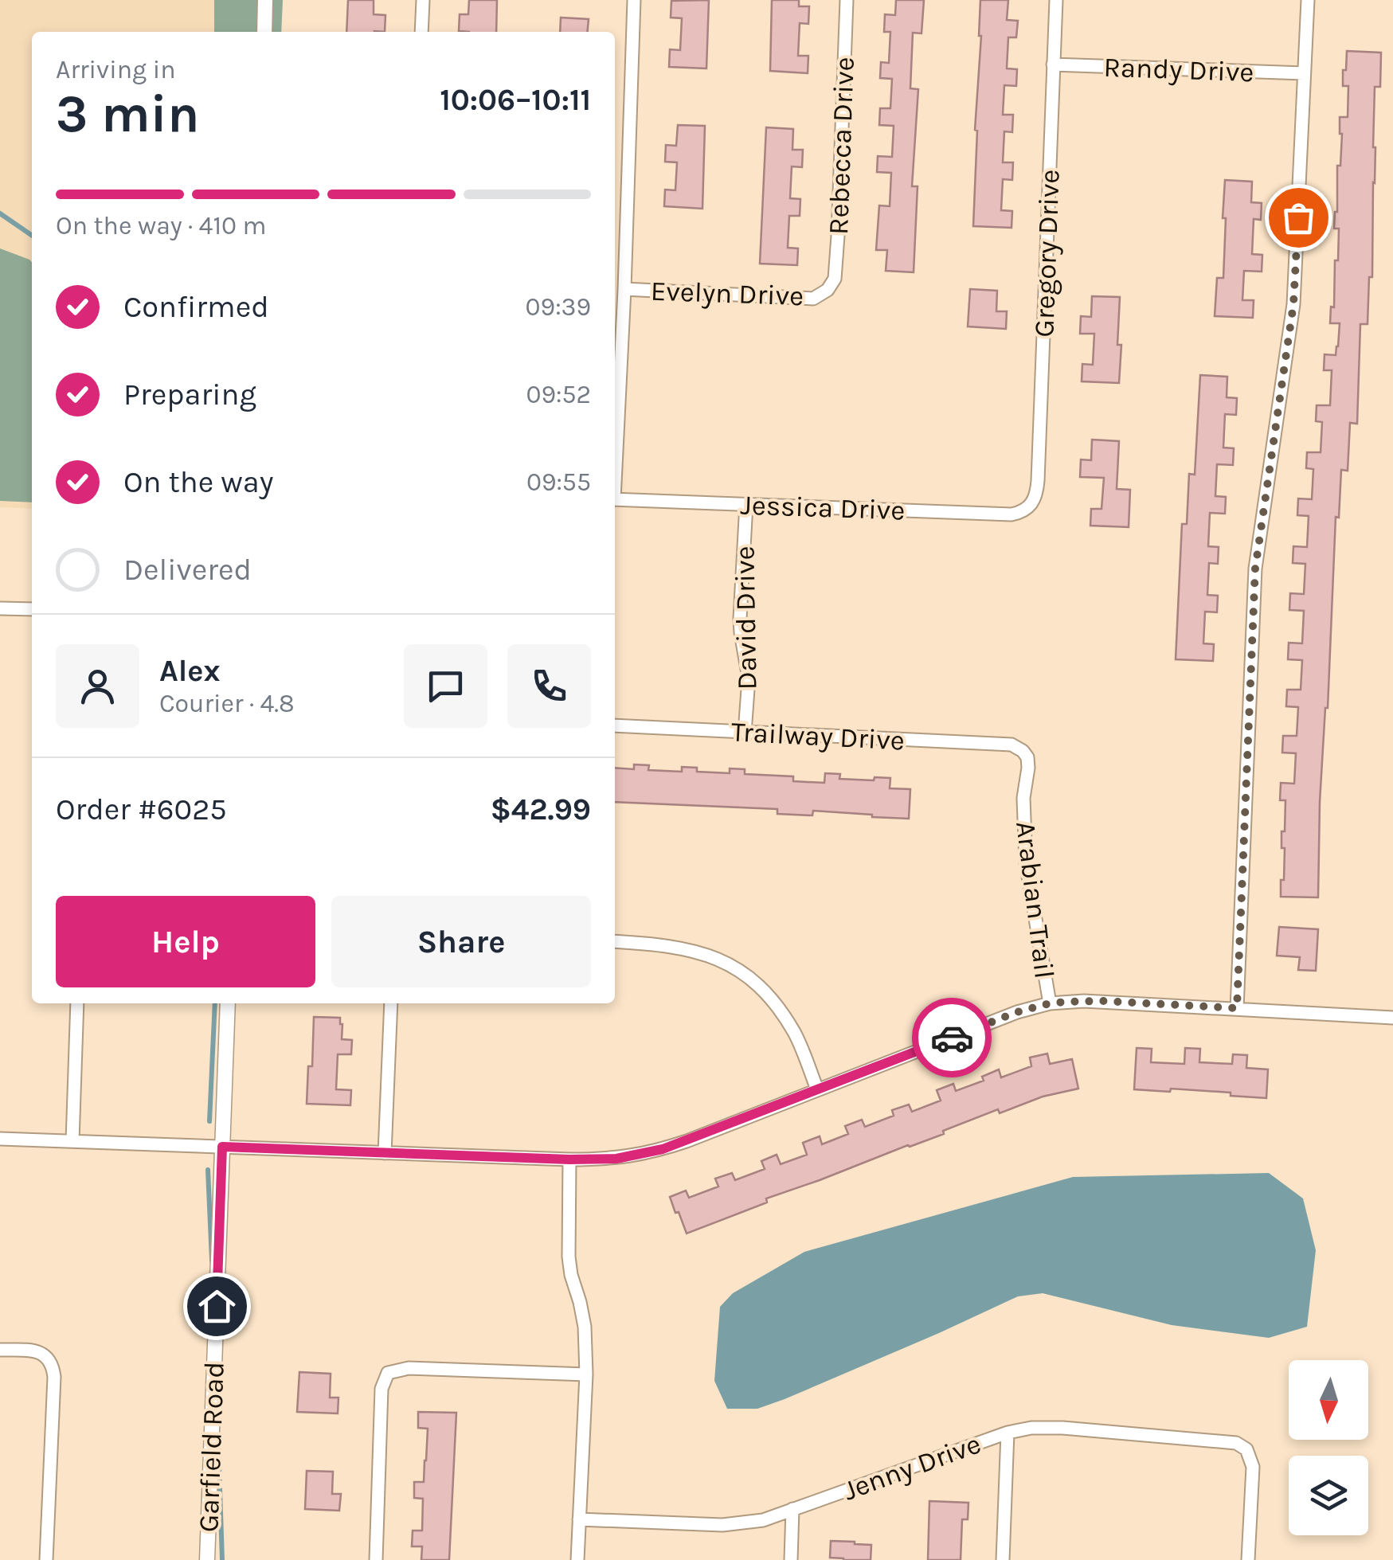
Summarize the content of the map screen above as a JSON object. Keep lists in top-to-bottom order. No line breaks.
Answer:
{"streets":{"street":["Randy Drive","Rebecca Drive","Gregory Drive","Evelyn Drive","Jessica Drive","David Drive","Trailway Drive","Arabian Trail","Garfield Road","Jenny Drive"]},"crossings":[["Randy Drive","Gregory Drive"],["Rebecca Drive","Evelyn Drive"],["Gregory Drive","Jessica Drive"],["Jessica Drive","David Drive"],["David Drive","Trailway Drive"],["Trailway Drive","Arabian Trail"]],"north":"bottom","page":{"heading":["3 min","Arriving in","10:06–10:11"],"panel":["Alex","Courier · 4.8","Order #6025","$42.99"],"bar":"On the way · 410 m","list":[["Confirmed","09:39"],["Preparing","09:52"],["On the way","09:55"],"Delivered"],"buttons":["Help","Share"]}}
